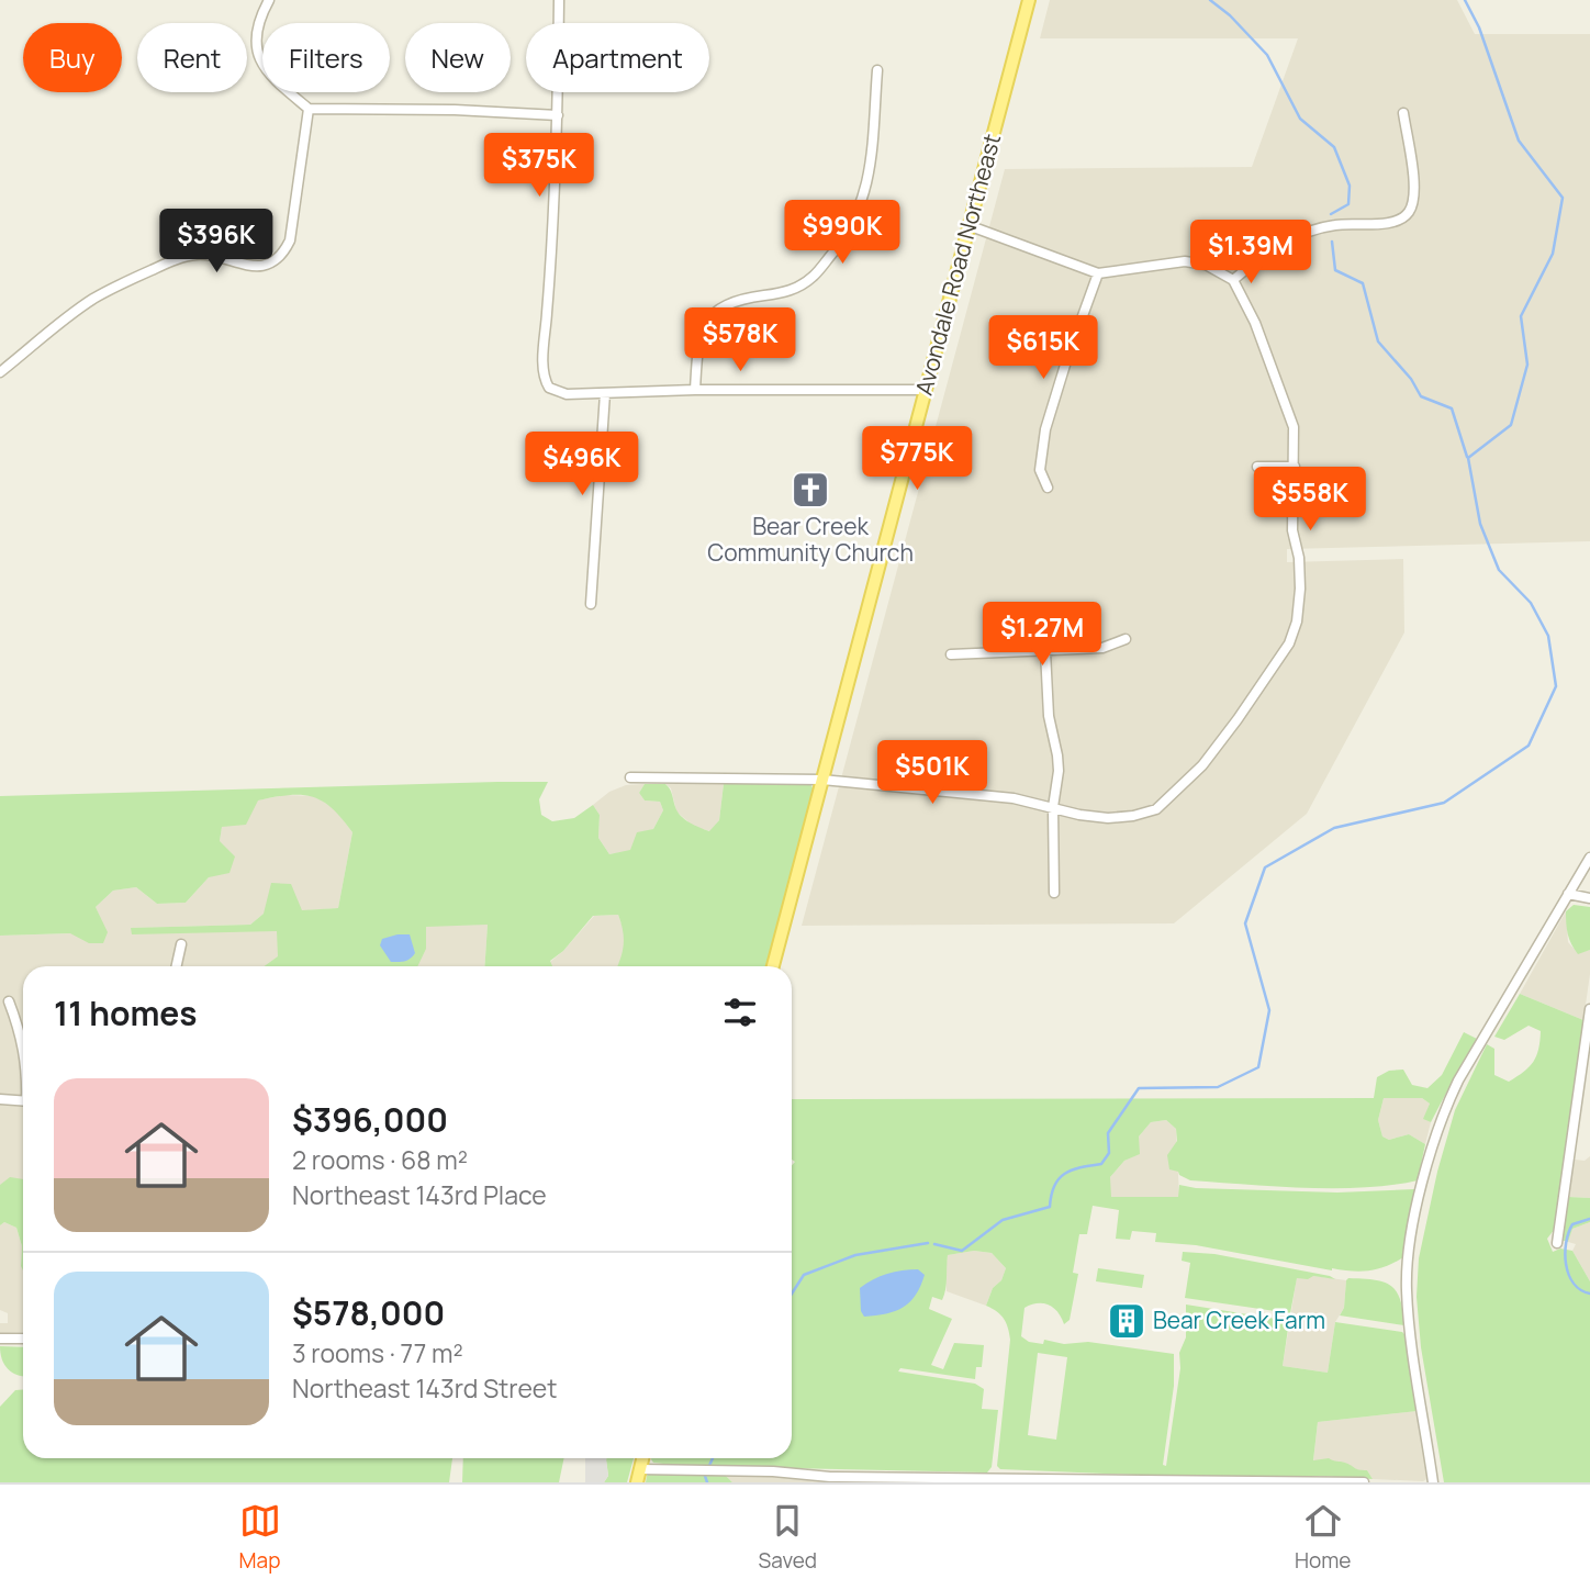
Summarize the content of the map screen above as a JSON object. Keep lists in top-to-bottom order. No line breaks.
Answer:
{"streets":{"main road":["Avondale Road Northeast"]},"places":{"church":["Bear Creek Community Church"],"building":["Bear Creek Farm"]},"page":{"chip":["Buy","Rent","Filters","New","Apartment"],"price":["$375K","$990K","$396K","$1.39M","$578K","$615K","$775K","$496K","$558K","$1.27M","$501K"],"heading":"11 homes","list":[{"name":"$396,000","note":"2 rooms · 68 m² · Northeast 143rd Place"},{"name":"$578,000","note":"3 rooms · 77 m² · Northeast 143rd Street"}],"tabs":["Map","Saved","Home"]}}
